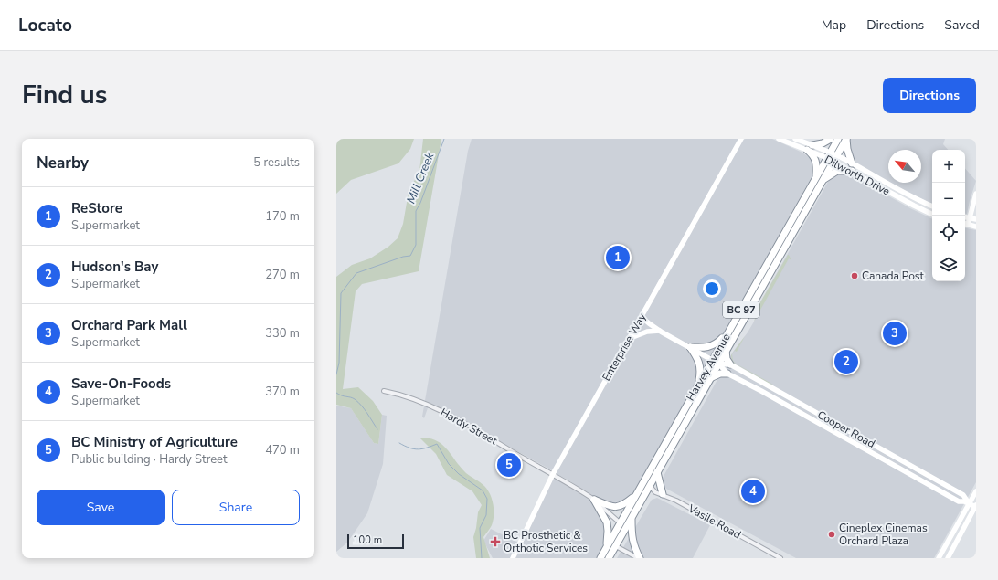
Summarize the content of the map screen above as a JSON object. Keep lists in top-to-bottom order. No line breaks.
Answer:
{"streets":{"highway":["BC 97","Harvey Avenue"],"main road":["Dilworth Drive","Enterprise Way","Cooper Road"],"street":["Hardy Street","Vasile Road"]},"crossings":[["Dilworth Drive","Harvey Avenue"],["Enterprise Way","Hardy Street"],["Enterprise Way","Cooper Road"],["Harvey Avenue","Hardy Street"],["Harvey Avenue","Cooper Road"],["Harvey Avenue","Vasile Road"]],"water":["Mill Creek"],"places":{"other":["Canada Post","Cineplex Cinemas Orchard Plaza"],"health":["BC Prosthetic & Orthotic Services"]},"scale_bar":"100 m","north":"top left","page":{"header":"Locato","nav":["Map","Directions","Saved"],"title":"Find us","buttons":["Directions",["Save","Share"]],"heading":["Nearby","5 results"],"map_buttons":["+","−"],"list":[{"mark":"1","name":"ReStore","note":"Supermarket","value":"170 m"},{"mark":"2","name":"Hudson's Bay","note":"Supermarket","value":"270 m"},{"mark":"3","name":"Orchard Park Mall","note":"Supermarket","value":"330 m"},{"mark":"4","name":"Save-On-Foods","note":"Supermarket","value":"370 m"},{"mark":"5","name":"BC Ministry of Agriculture","note":"Public building · Hardy Street","value":"470 m"}],"pins":["1","3","2","5","4"],"scale":"100 m"}}
